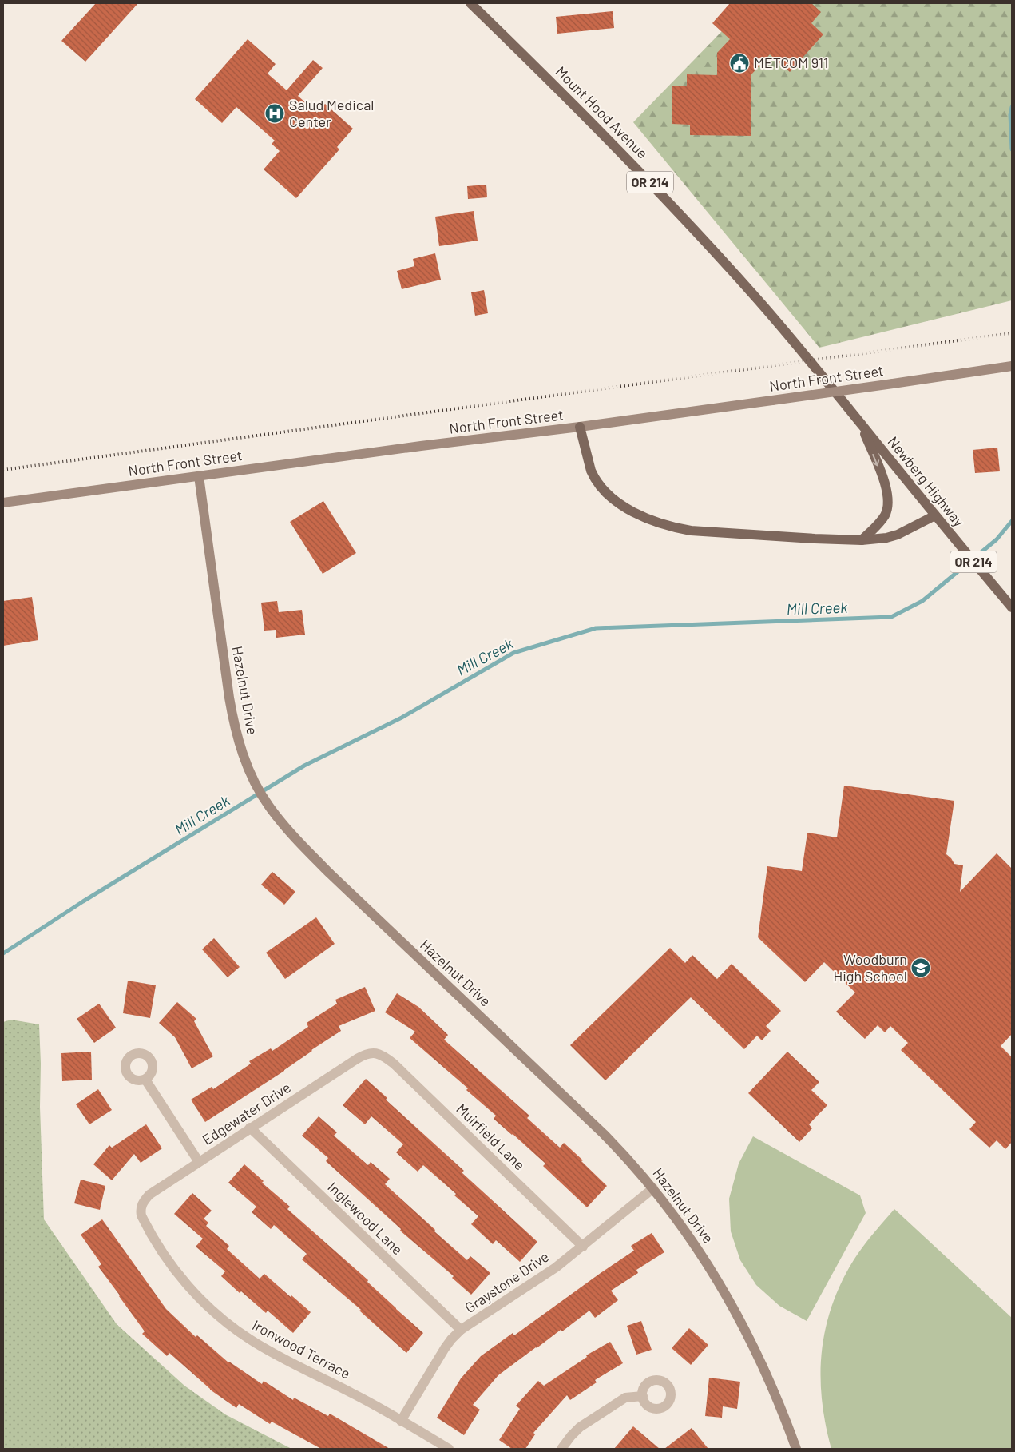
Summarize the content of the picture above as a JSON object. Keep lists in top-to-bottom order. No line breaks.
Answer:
{"streets":{"main road":["Mount Hood Avenue","OR 214","Newberg Highway"],"street":["North Front Street","Hazelnut Drive","Edgewater Drive","Muirfield Lane","Inglewood Lane","Graystone Drive","Ironwood Terrace"]},"crossings":[["Mount Hood Avenue","Newberg Highway"],["North Front Street","Hazelnut Drive"],["Hazelnut Drive","Graystone Drive"],["Edgewater Drive","Muirfield Lane"],["Edgewater Drive","Inglewood Lane"],["Edgewater Drive","Ironwood Terrace"],["Muirfield Lane","Graystone Drive"],["Inglewood Lane","Graystone Drive"],["Graystone Drive","Ironwood Terrace"]],"water":["Mill Creek"],"places":{"public building":["METCOM 911"],"hospital":["Salud Medical Center"],"school or university":["Woodburn High School"]}}
